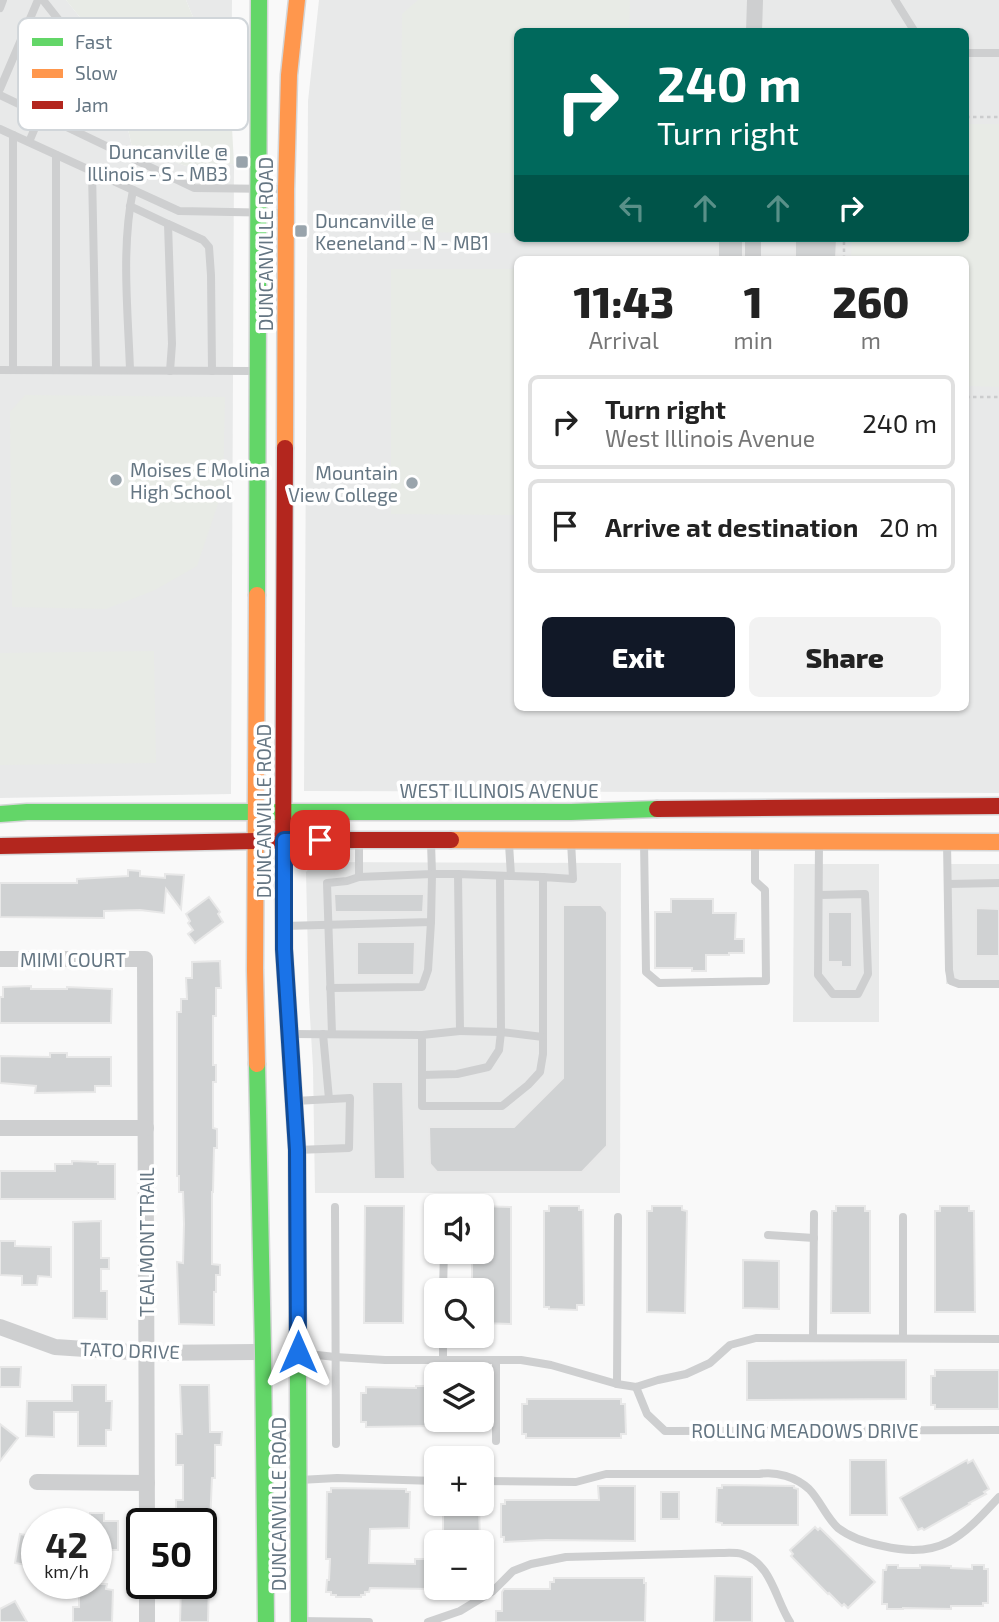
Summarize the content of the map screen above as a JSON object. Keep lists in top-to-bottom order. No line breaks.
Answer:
{"streets":{"main road":["DUNCANVILLE ROAD","WEST ILLINOIS AVENUE"],"street":["MIMI COURT","TEALMONT TRAIL","TATO DRIVE"],"lane":["ROLLING MEADOWS DRIVE"]},"crossings":[["DUNCANVILLE ROAD","WEST ILLINOIS AVENUE"],["DUNCANVILLE ROAD","TATO DRIVE"],["MIMI COURT","TEALMONT TRAIL"],["TEALMONT TRAIL","TATO DRIVE"]],"places":{"transit":["Duncanville @ Illinois - S - MB3","Duncanville @ Keeneland - N - MB1"],"other":["Moises E Molina High School","Mountain View College"]},"legend":["Fast","Slow","Jam"],"page":{"turn":["240 m","Turn right"],"eta":["11:43","Arrival","1","min","260","m"],"list":[{"name":"Turn right","note":"West Illinois Avenue","value":"240 m"},{"name":"Arrive at destination","value":"20 m"}],"buttons":["Exit","Share"],"map_buttons":["+","−"],"speed":"42 km/h","limit":"50"}}
